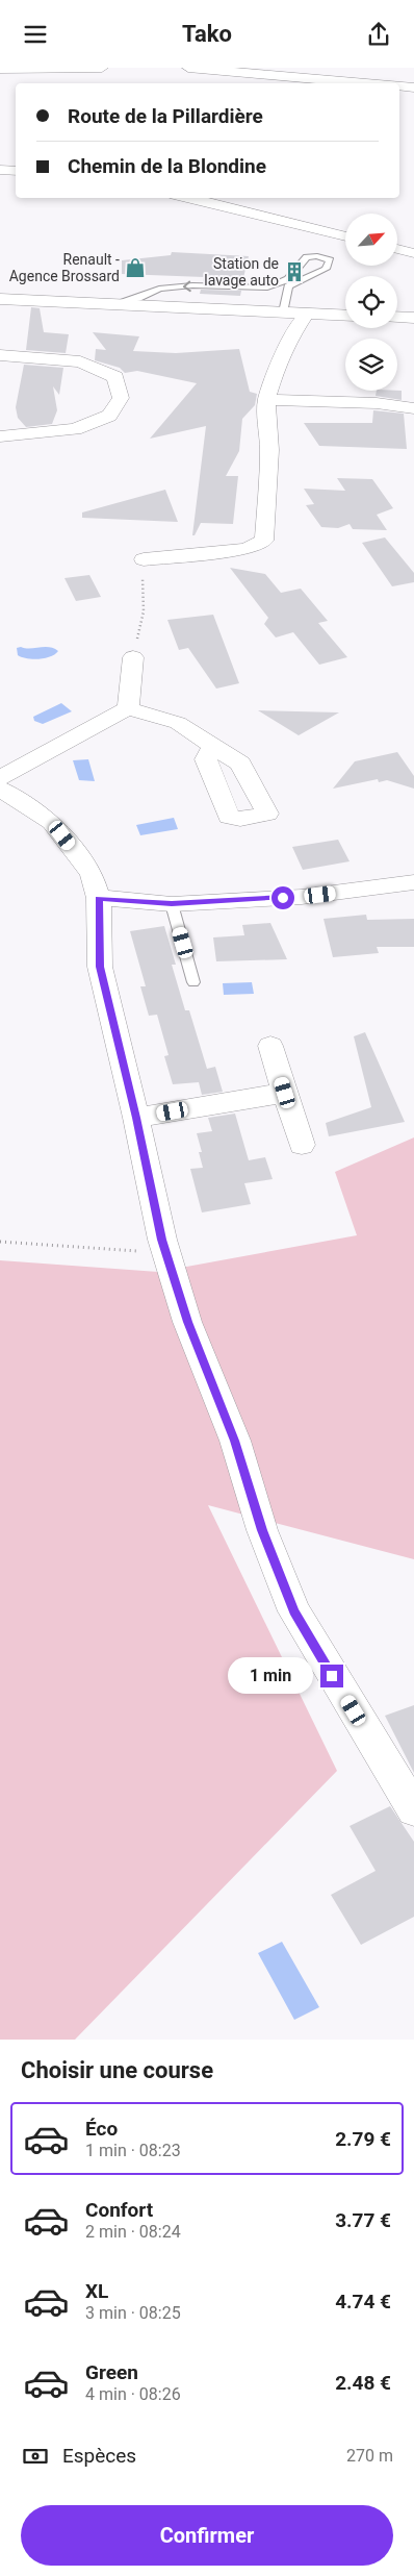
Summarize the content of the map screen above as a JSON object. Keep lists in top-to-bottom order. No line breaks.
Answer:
{"places":{"shop":["Renault - Agence Brossard"],"building":["Station de lavage auto"]},"north":"top right","page":{"header":"Tako","banner":["Route de la Pillardière","Chemin de la Blondine"],"bubble":"1 min","heading":"Choisir une course","list":[{"name":"Éco","note":"1 min · 08:23","value":"2.79 €"},{"name":"Confort","note":"2 min · 08:24","value":"3.77 €"},{"name":"XL","note":"3 min · 08:25","value":"4.74 €"},{"name":"Green","note":"4 min · 08:26","value":"2.48 €"}],"pay":["Espèces","270 m"],"buttons":"Confirmer"}}
